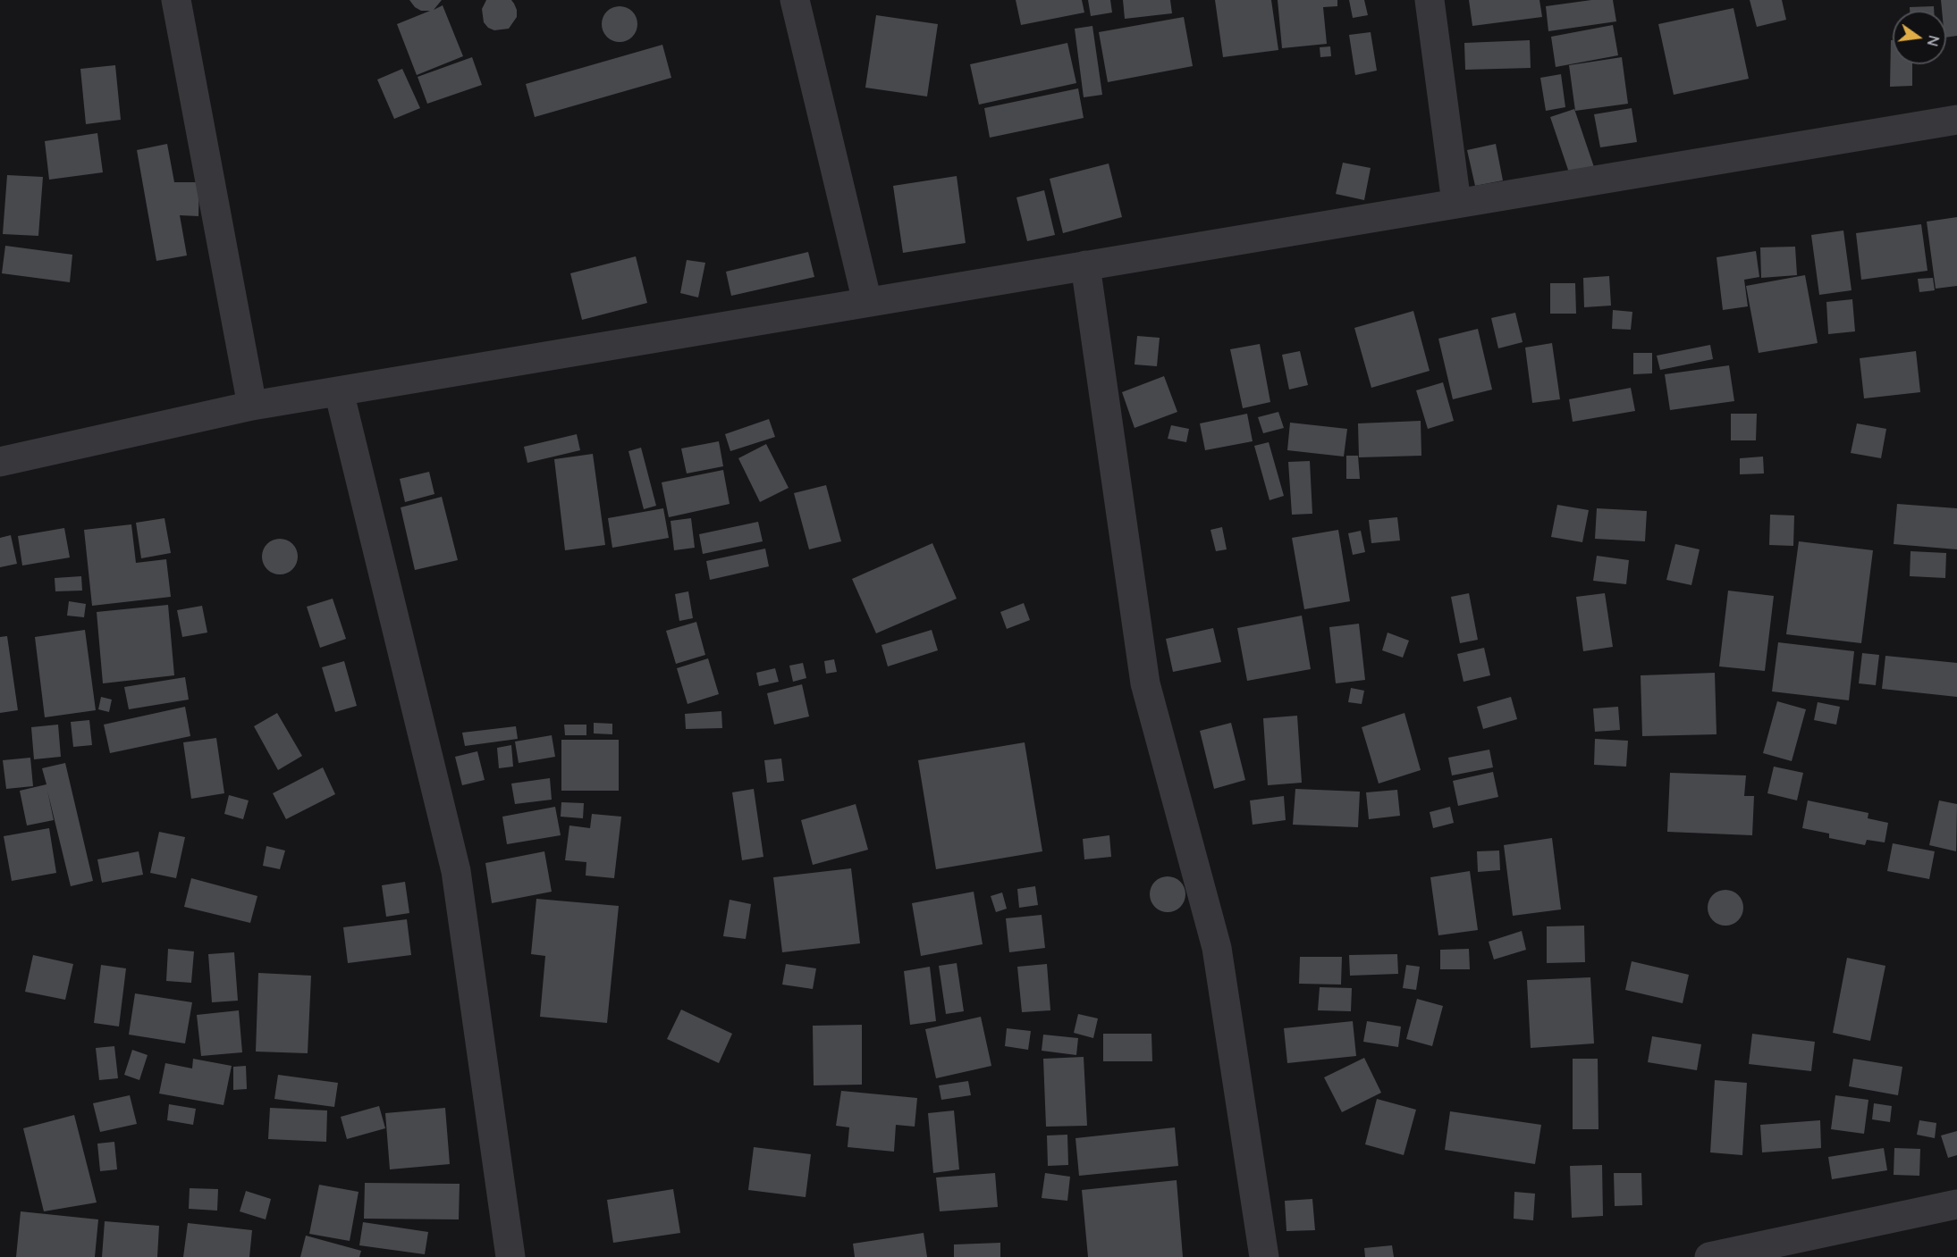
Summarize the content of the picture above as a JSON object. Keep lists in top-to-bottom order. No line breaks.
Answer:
{"north":"right"}
